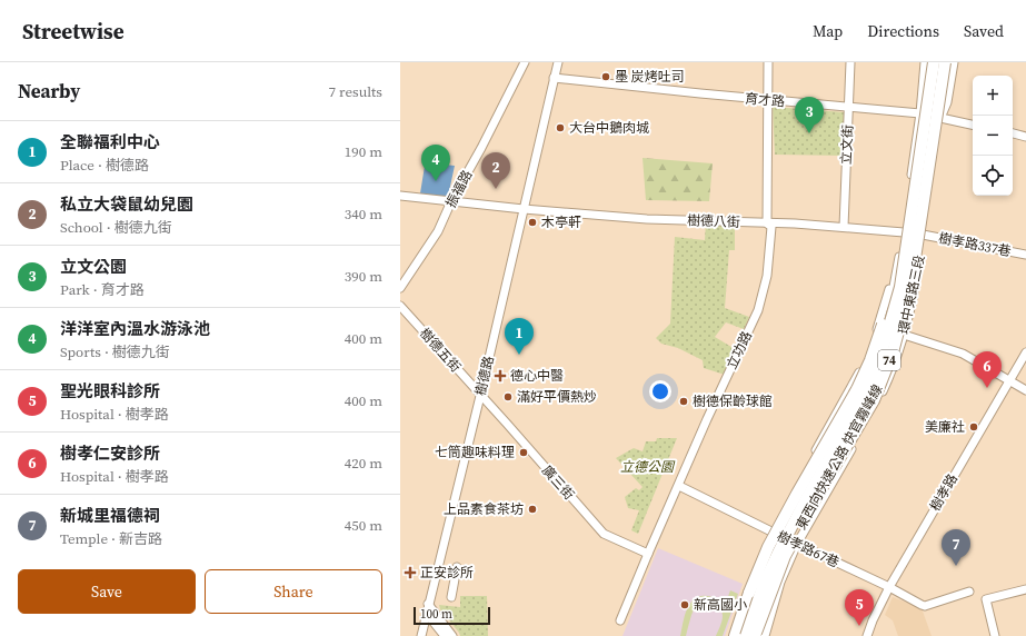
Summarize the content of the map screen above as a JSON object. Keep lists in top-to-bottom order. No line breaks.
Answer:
{"streets":{"highway":["74","東西向快速公路 快官霧峰線"],"street":["育才路","立文街","振福路","樹德八街","樹孝路337巷","環中東路三段","樹德五街","立功路","樹德路","廣三街","樹孝路","樹孝路67巷"]},"crossings":[["育才路","立文街"],["育才路","環中東路三段"],["育才路","立功路"],["育才路","樹德路"],["立文街","樹德八街"],["振福路","樹德八街"],["樹德八街","環中東路三段"],["樹德八街","立功路"],["樹德八街","樹德路"],["樹孝路337巷","環中東路三段"],["環中東路三段","東西向快速公路 快官霧峰線"],["環中東路三段","樹孝路67巷"],["樹德五街","樹德路"],["樹德五街","廣三街"],["立功路","廣三街"],["立功路","樹孝路67巷"],["74","東西向快速公路 快官霧峰線"],["樹德路","廣三街"],["樹孝路","樹孝路67巷"]],"parks":["立德公園"],"places":{"other":["墨 炭烤吐司","大台中鵝肉城","木亭軒","滿好平價熱炒","樹德保齡球館","美廉社","七筒趣味料理","上品素食茶坊","新高國小"],"health":["德心中醫","正安診所"]},"scale_bar":"100 m","page":{"header":"Streetwise","nav":["Map","Directions","Saved"],"heading":["Nearby","7 results"],"map_buttons":["+","−"],"pins":["3","4","2","1","6","7","5"],"list":[{"mark":"1","name":"全聯福利中心","note":"Place · 樹德路","value":"190 m"},{"mark":"2","name":"私立大袋鼠幼兒園","note":"School · 樹德九街","value":"340 m"},{"mark":"3","name":"立文公園","note":"Park · 育才路","value":"390 m"},{"mark":"4","name":"洋洋室內溫水游泳池","note":"Sports · 樹德九街","value":"400 m"},{"mark":"5","name":"聖光眼科診所","note":"Hospital · 樹孝路","value":"400 m"},{"mark":"6","name":"樹孝仁安診所","note":"Hospital · 樹孝路","value":"420 m"},{"mark":"7","name":"新城里福德祠","note":"Temple · 新吉路","value":"450 m"}],"buttons":["Save","Share"],"scale":"100 m"}}
